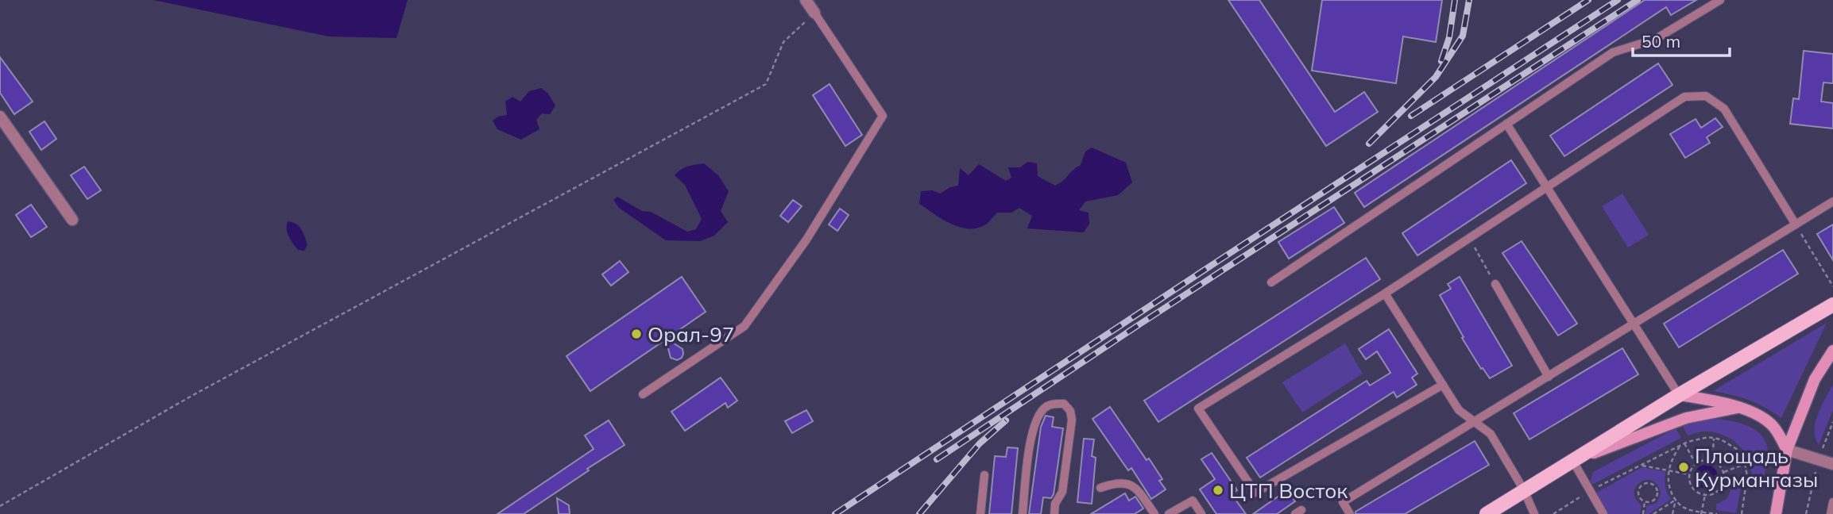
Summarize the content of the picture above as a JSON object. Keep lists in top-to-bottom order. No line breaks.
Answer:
{"places":["Орал-97","Площадь Курмангазы","ЦТП Восток"],"scale_bar":"50 m"}
